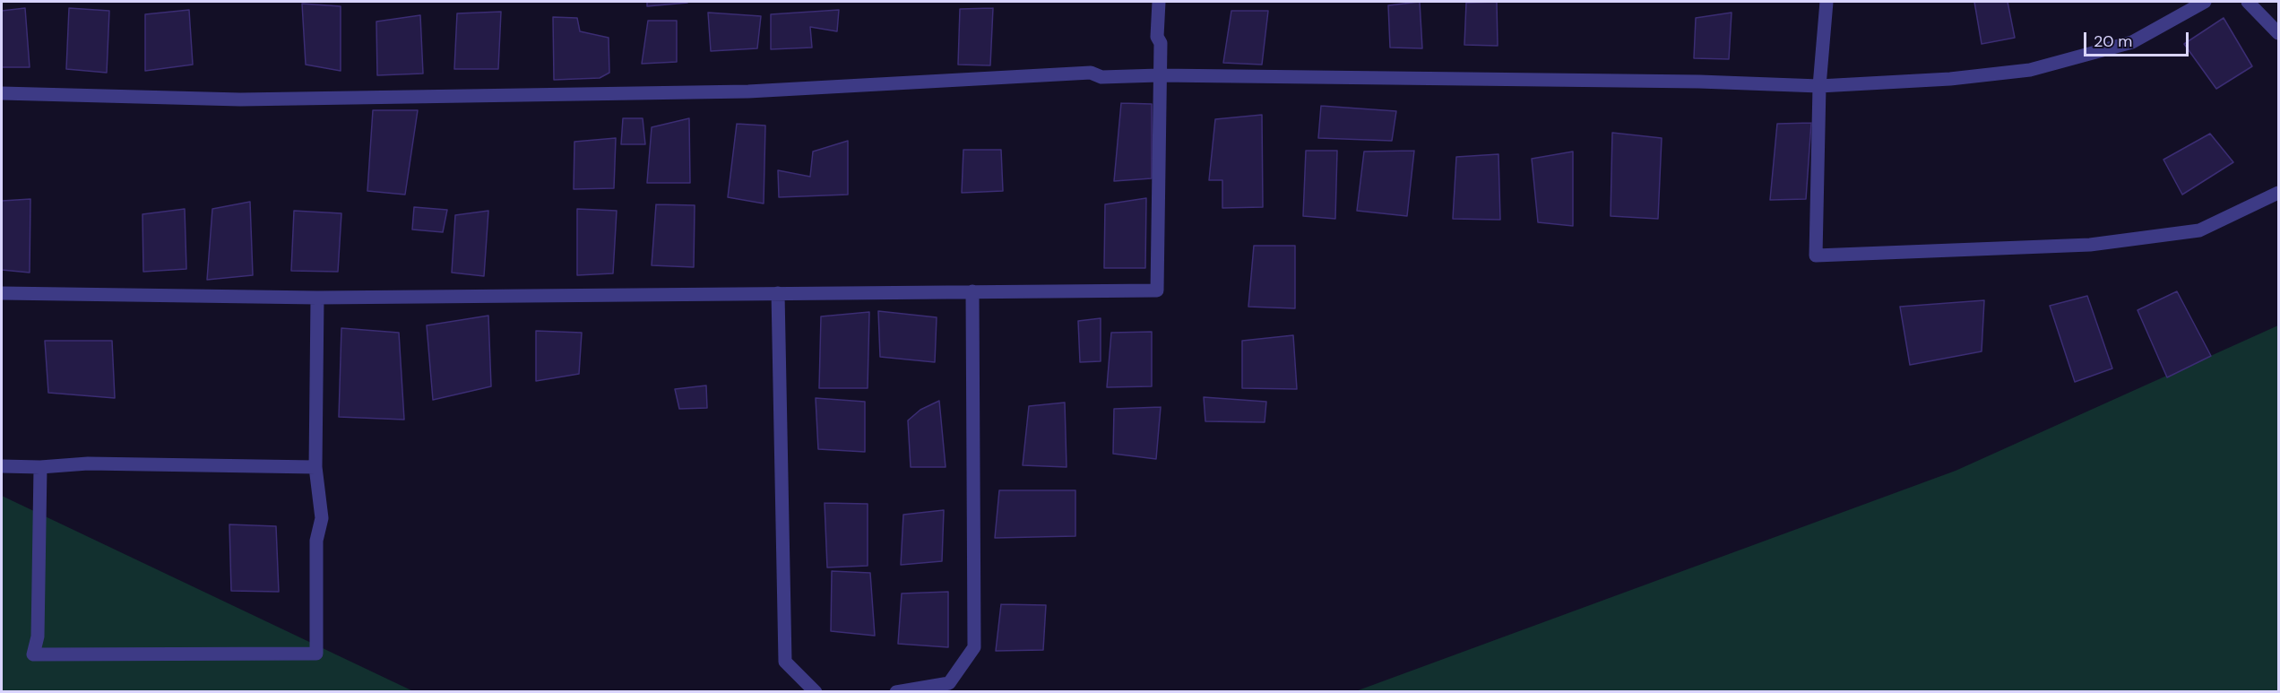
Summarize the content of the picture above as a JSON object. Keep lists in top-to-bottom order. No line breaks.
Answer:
{"scale_bar":"20 m"}
